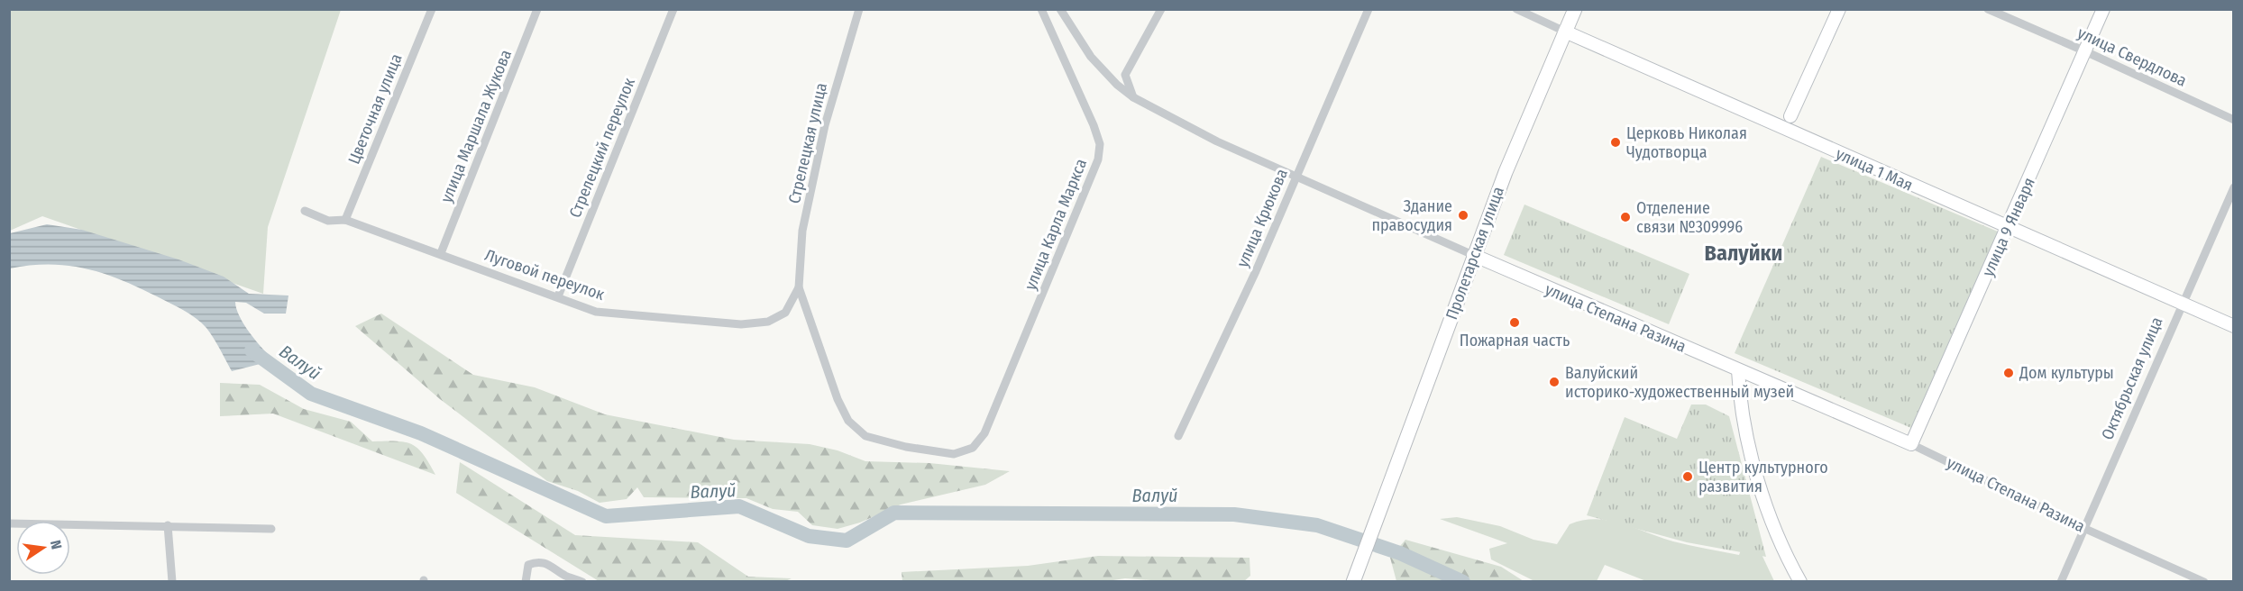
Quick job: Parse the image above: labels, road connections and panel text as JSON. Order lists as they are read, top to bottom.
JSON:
{
  "streets": {
    "main road": [
      "улица 1 Мая",
      "улица 9 Января",
      "Пролетарская улица",
      "улица Степана Разина"
    ],
    "street": [
      "улица Свердлова",
      "Цветочная улица",
      "улица Маршала Жукова",
      "Стрелецкая улица",
      "Стрелецкий переулок",
      "улица Крюкова",
      "улица Карла Маркса",
      "Луговой переулок",
      "Октябрьская улица"
    ]
  },
  "crossings": [
    ["улица Свердлова", "улица 9 Января"],
    ["Цветочная улица", "Луговой переулок"],
    ["улица Маршала Жукова", "Луговой переулок"],
    ["Стрелецкая улица", "улица Карла Маркса"],
    ["Стрелецкая улица", "Луговой переулок"],
    ["Стрелецкий переулок", "Луговой переулок"],
    ["улица 1 Мая", "улица 9 Января"],
    ["улица 1 Мая", "Пролетарская улица"],
    ["улица 1 Мая", "Октябрьская улица"],
    ["улица Крюкова", "улица Степана Разина"],
    ["улица Карла Маркса", "Луговой переулок"],
    ["улица 9 Января", "улица Степана Разина"],
    ["Пролетарская улица", "улица Степана Разина"],
    ["улица Степана Разина", "Октябрьская улица"]
  ],
  "districts": ["Валуйки"],
  "water": ["Валуй"],
  "places": [
    "Церковь Николая Чудотворца",
    "Здание правосудия",
    "Отделение связи №309996",
    "Пожарная часть",
    "Дом культуры",
    "Валуйский историко-художественный музей",
    "Центр культурного развития"
  ],
  "north": "right"
}
